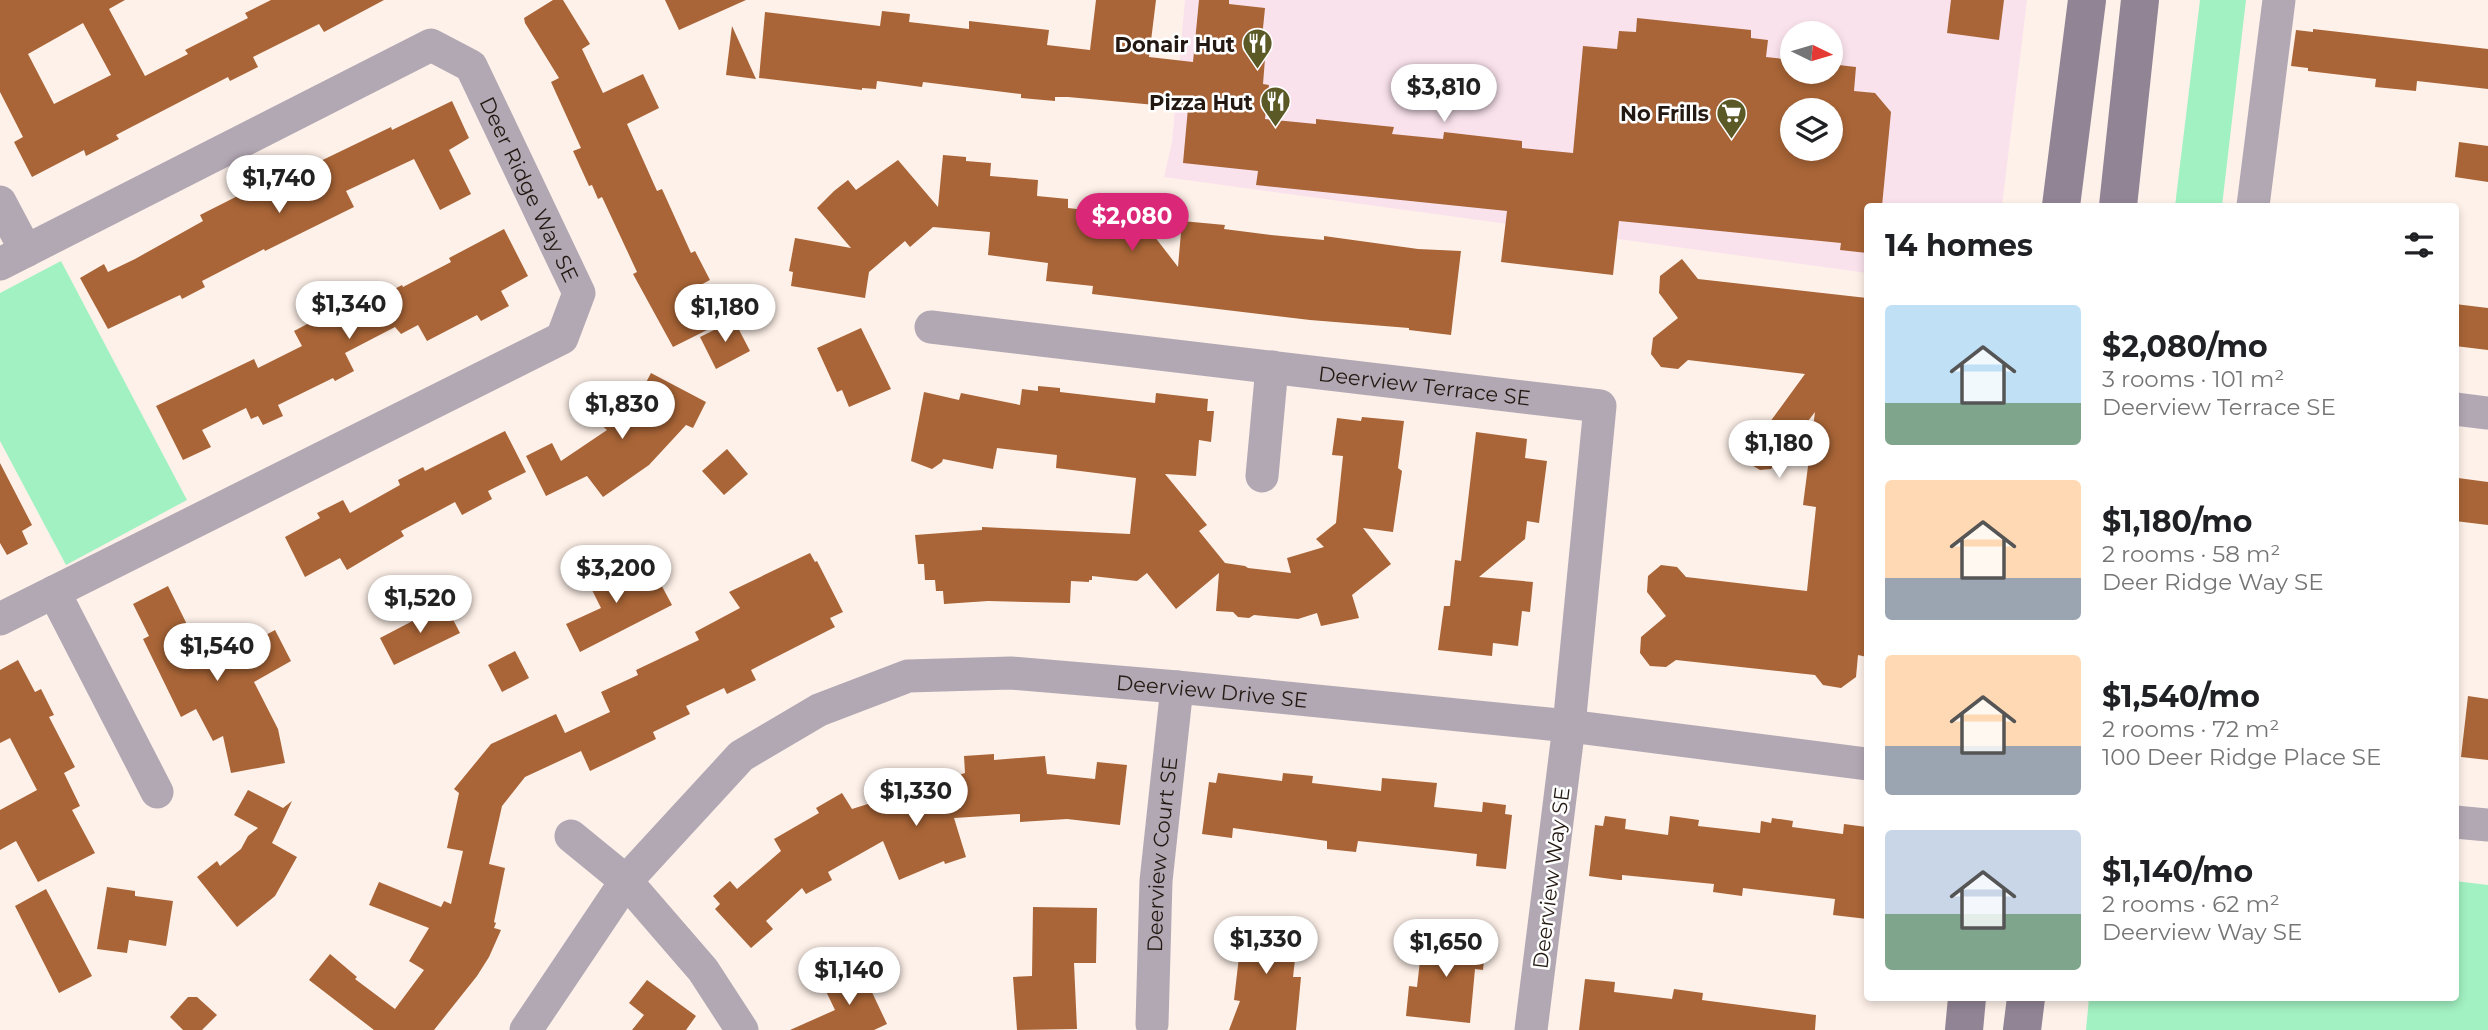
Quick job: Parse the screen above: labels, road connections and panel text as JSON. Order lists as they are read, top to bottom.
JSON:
{
  "streets": {
    "street": [
      "Deer Ridge Way SE",
      "Deerview Terrace SE",
      "Deerview Drive SE",
      "Deerview Court SE",
      "Deerview Way SE"
    ]
  },
  "crossings": [
    ["Deerview Terrace SE", "Deerview Drive SE"],
    ["Deerview Terrace SE", "Deerview Way SE"],
    ["Deerview Drive SE", "Deerview Court SE"],
    ["Deerview Drive SE", "Deerview Way SE"]
  ],
  "places": {
    "restaurant": ["Donair Hut", "Pizza Hut"],
    "supermarket": ["No Frills"]
  },
  "north": "right",
  "page": {
    "price": [
      "$3,810",
      "$1,740",
      "$2,080",
      "$1,340",
      "$1,180",
      "$1,830",
      "$1,180",
      "$3,200",
      "$1,520",
      "$1,540",
      "$1,330",
      "$1,330",
      "$1,650",
      "$1,140"
    ],
    "heading": "14 homes",
    "list": [
      {
        "name": "$2,080/mo",
        "note": "3 rooms · 101 m² · Deerview Terrace SE"
      },
      {
        "name": "$1,180/mo",
        "note": "2 rooms · 58 m² · Deer Ridge Way SE"
      },
      {
        "name": "$1,540/mo",
        "note": "2 rooms · 72 m² · 100 Deer Ridge Place SE"
      },
      {
        "name": "$1,140/mo",
        "note": "2 rooms · 62 m² · Deerview Way SE"
      }
    ]
  }
}
